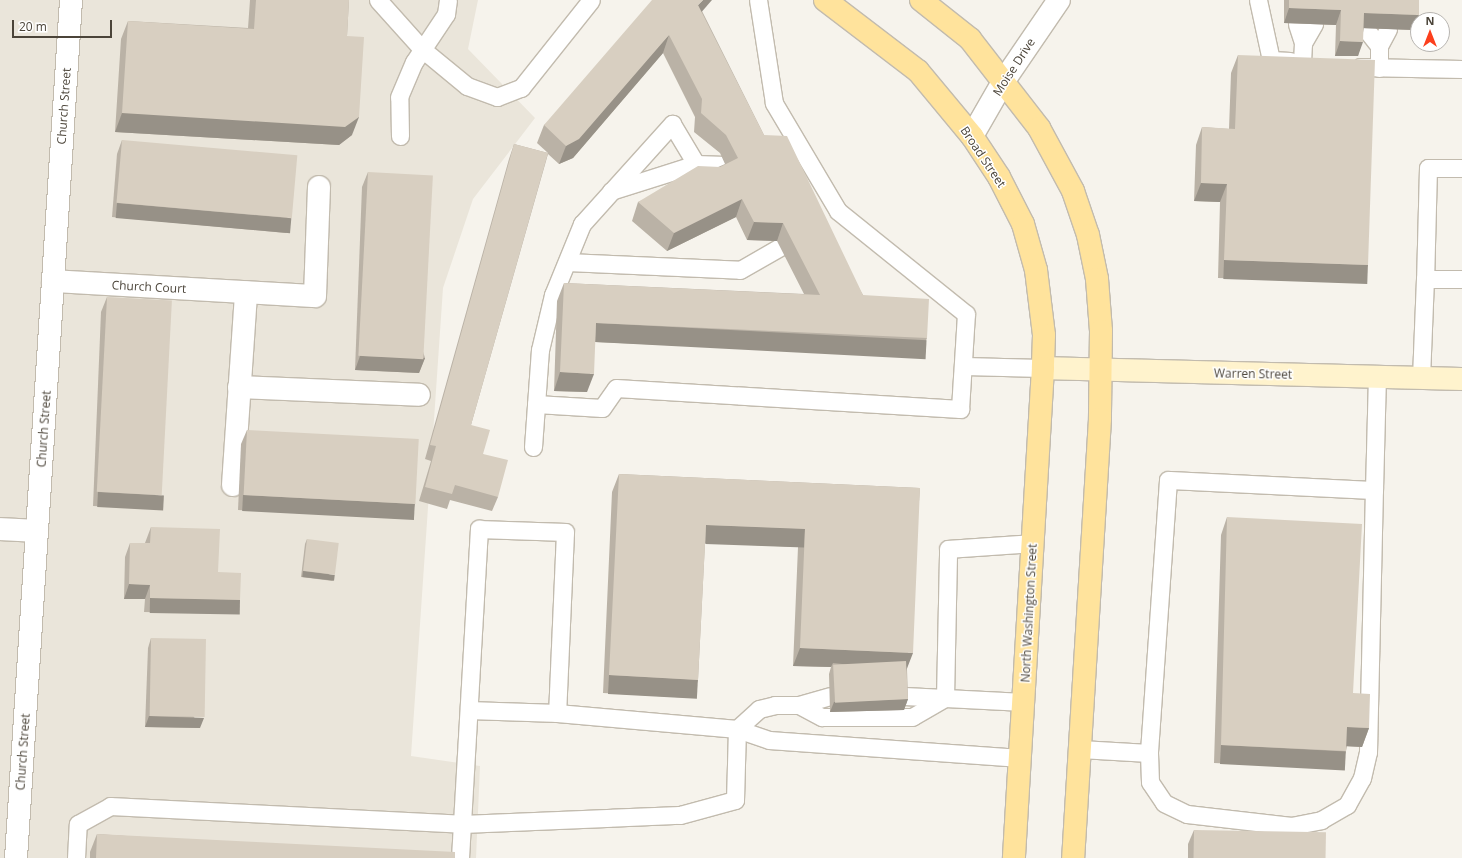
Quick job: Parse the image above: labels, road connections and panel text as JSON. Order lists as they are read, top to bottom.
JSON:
{
  "streets": {
    "main road": ["Broad Street", "North Washington Street"],
    "street": [
      "Moise Drive",
      "Church Street",
      "Church Court",
      "Warren Street"
    ]
  },
  "crossings": [
    ["Moise Drive", "Broad Street"],
    ["Church Street", "Church Court"],
    ["Broad Street", "Warren Street"],
    ["Broad Street", "North Washington Street"],
    ["Warren Street", "North Washington Street"]
  ],
  "scale_bar": "20 m",
  "north": "top"
}
